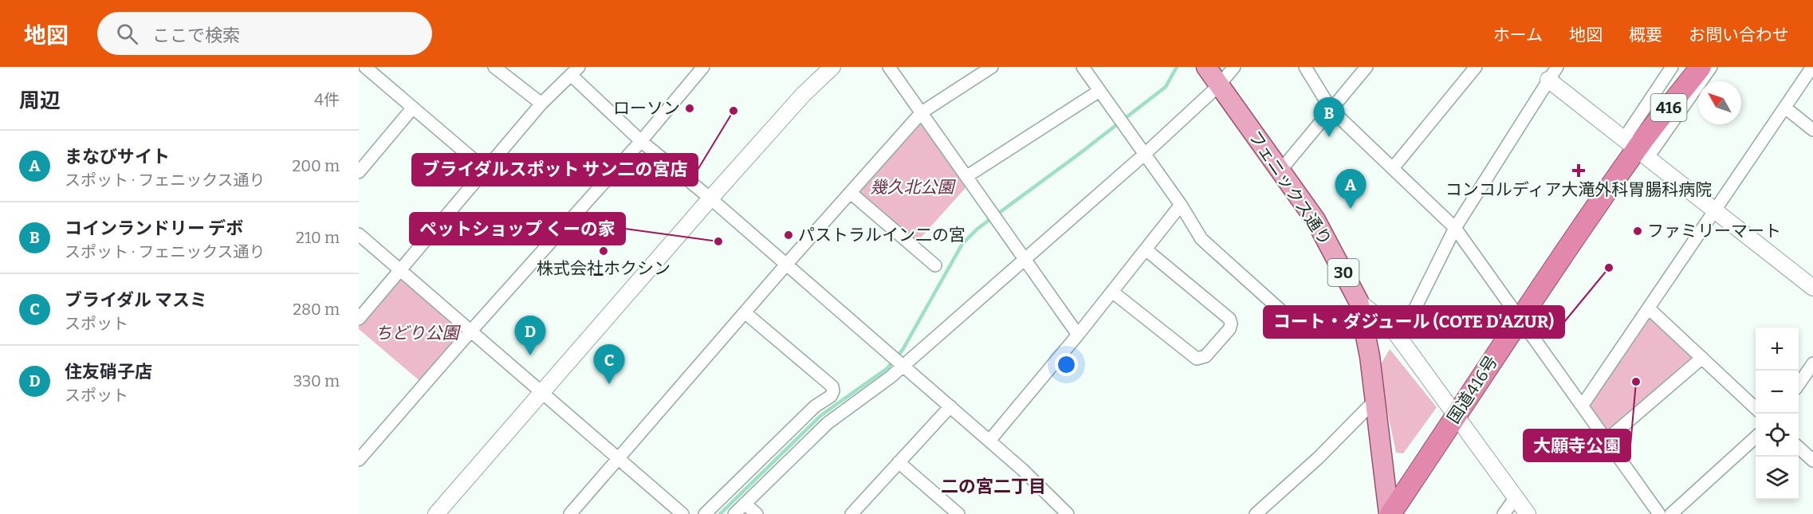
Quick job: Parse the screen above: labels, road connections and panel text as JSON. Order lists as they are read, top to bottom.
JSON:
{
  "streets": {
    "highway": ["416", "国道416号"],
    "main road": ["フェニックス通り", "30"]
  },
  "crossings": [
    ["フェニックス通り", "国道416号"]
  ],
  "districts": ["二の宮二丁目"],
  "parks": ["幾久北公園", "ちどり公園"],
  "places": {
    "other": [
      "ローソン",
      "ブライダルスポット サン二の宮店",
      "ファミリーマート",
      "パストラルイン二の宮",
      "ペットショップ くーの家",
      "株式会社ホクシン",
      "コート・ダジュール (COTE D'AZUR)",
      "大願寺公園"
    ],
    "health": ["コンコルディア大滝外科胃腸科病院"]
  },
  "north": "top left",
  "page": {
    "header": "地図",
    "search": "ここで検索",
    "nav": [
      "ホーム",
      "地図",
      "概要",
      "お問い合わせ"
    ],
    "heading": ["周辺", "4件"],
    "pins": [
      "B",
      "A",
      "D",
      "C"
    ],
    "list": [
      {
        "mark": "A",
        "name": "まなびサイト",
        "note": "スポット · フェニックス通り",
        "value": "200 m"
      },
      {
        "mark": "B",
        "name": "コインランドリー デボ",
        "note": "スポット · フェニックス通り",
        "value": "210 m"
      },
      {
        "mark": "C",
        "name": "ブライダル マスミ",
        "note": "スポット",
        "value": "280 m"
      },
      {
        "mark": "D",
        "name": "住友硝子店",
        "note": "スポット",
        "value": "330 m"
      }
    ],
    "map_buttons": ["+", "−"]
  }
}
